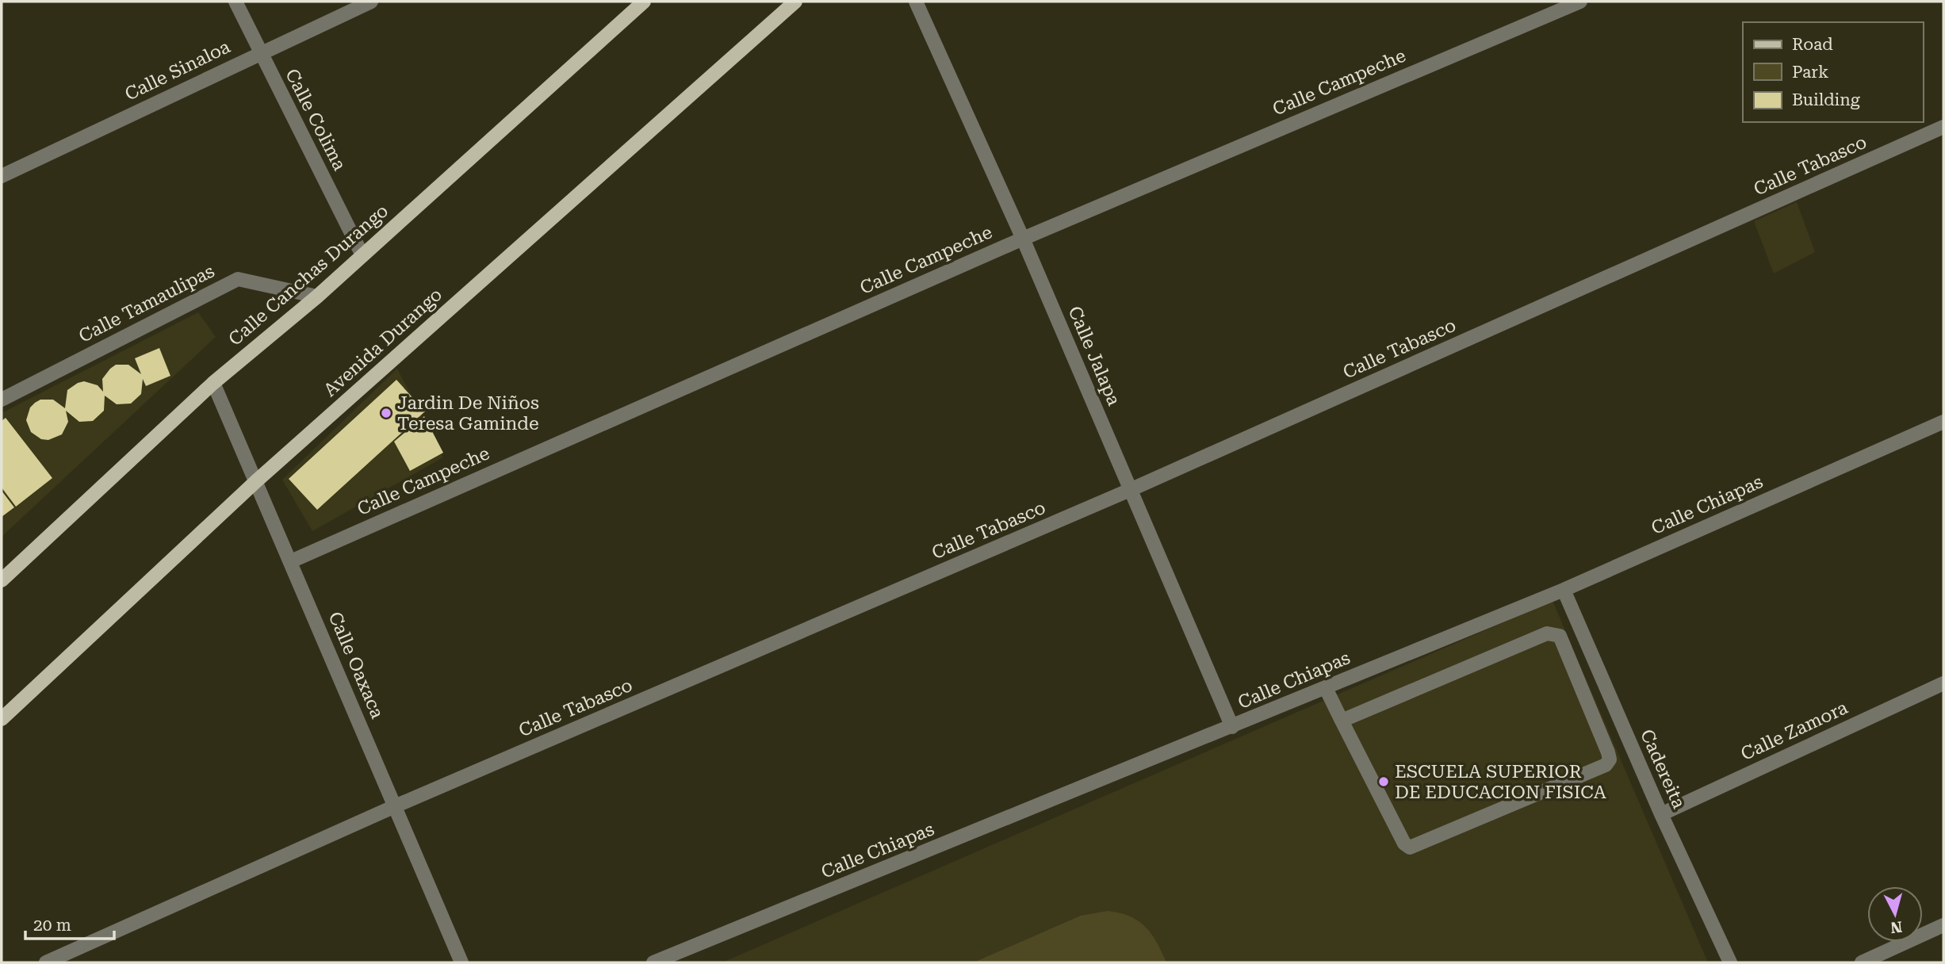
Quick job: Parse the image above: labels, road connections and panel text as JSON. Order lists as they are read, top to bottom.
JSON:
{
  "streets": {
    "main road": ["Calle Canchas Durango", "Avenida Durango"],
    "street": [
      "Calle Sinaloa",
      "Calle Campeche",
      "Calle Colima",
      "Calle Tabasco",
      "Calle Tamaulipas",
      "Calle Jalapa",
      "Calle Chiapas",
      "Calle Oaxaca",
      "Calle Zamora",
      "Cadereita"
    ]
  },
  "crossings": [
    ["Calle Sinaloa", "Calle Colima"],
    ["Calle Campeche", "Calle Jalapa"],
    ["Calle Campeche", "Calle Oaxaca"],
    ["Calle Colima", "Calle Canchas Durango"],
    ["Calle Tabasco", "Calle Jalapa"],
    ["Calle Tabasco", "Calle Oaxaca"],
    ["Calle Canchas Durango", "Calle Tamaulipas"],
    ["Calle Canchas Durango", "Calle Oaxaca"],
    ["Avenida Durango", "Calle Oaxaca"],
    ["Calle Jalapa", "Calle Chiapas"],
    ["Calle Chiapas", "Cadereita"],
    ["Calle Zamora", "Cadereita"]
  ],
  "places": ["Jardin De Niños Teresa Gaminde", "ESCUELA SUPERIOR DE EDUCACION FISICA"],
  "legend": ["Road", "Park", "Building"],
  "scale_bar": "20 m",
  "north": "bottom"
}
